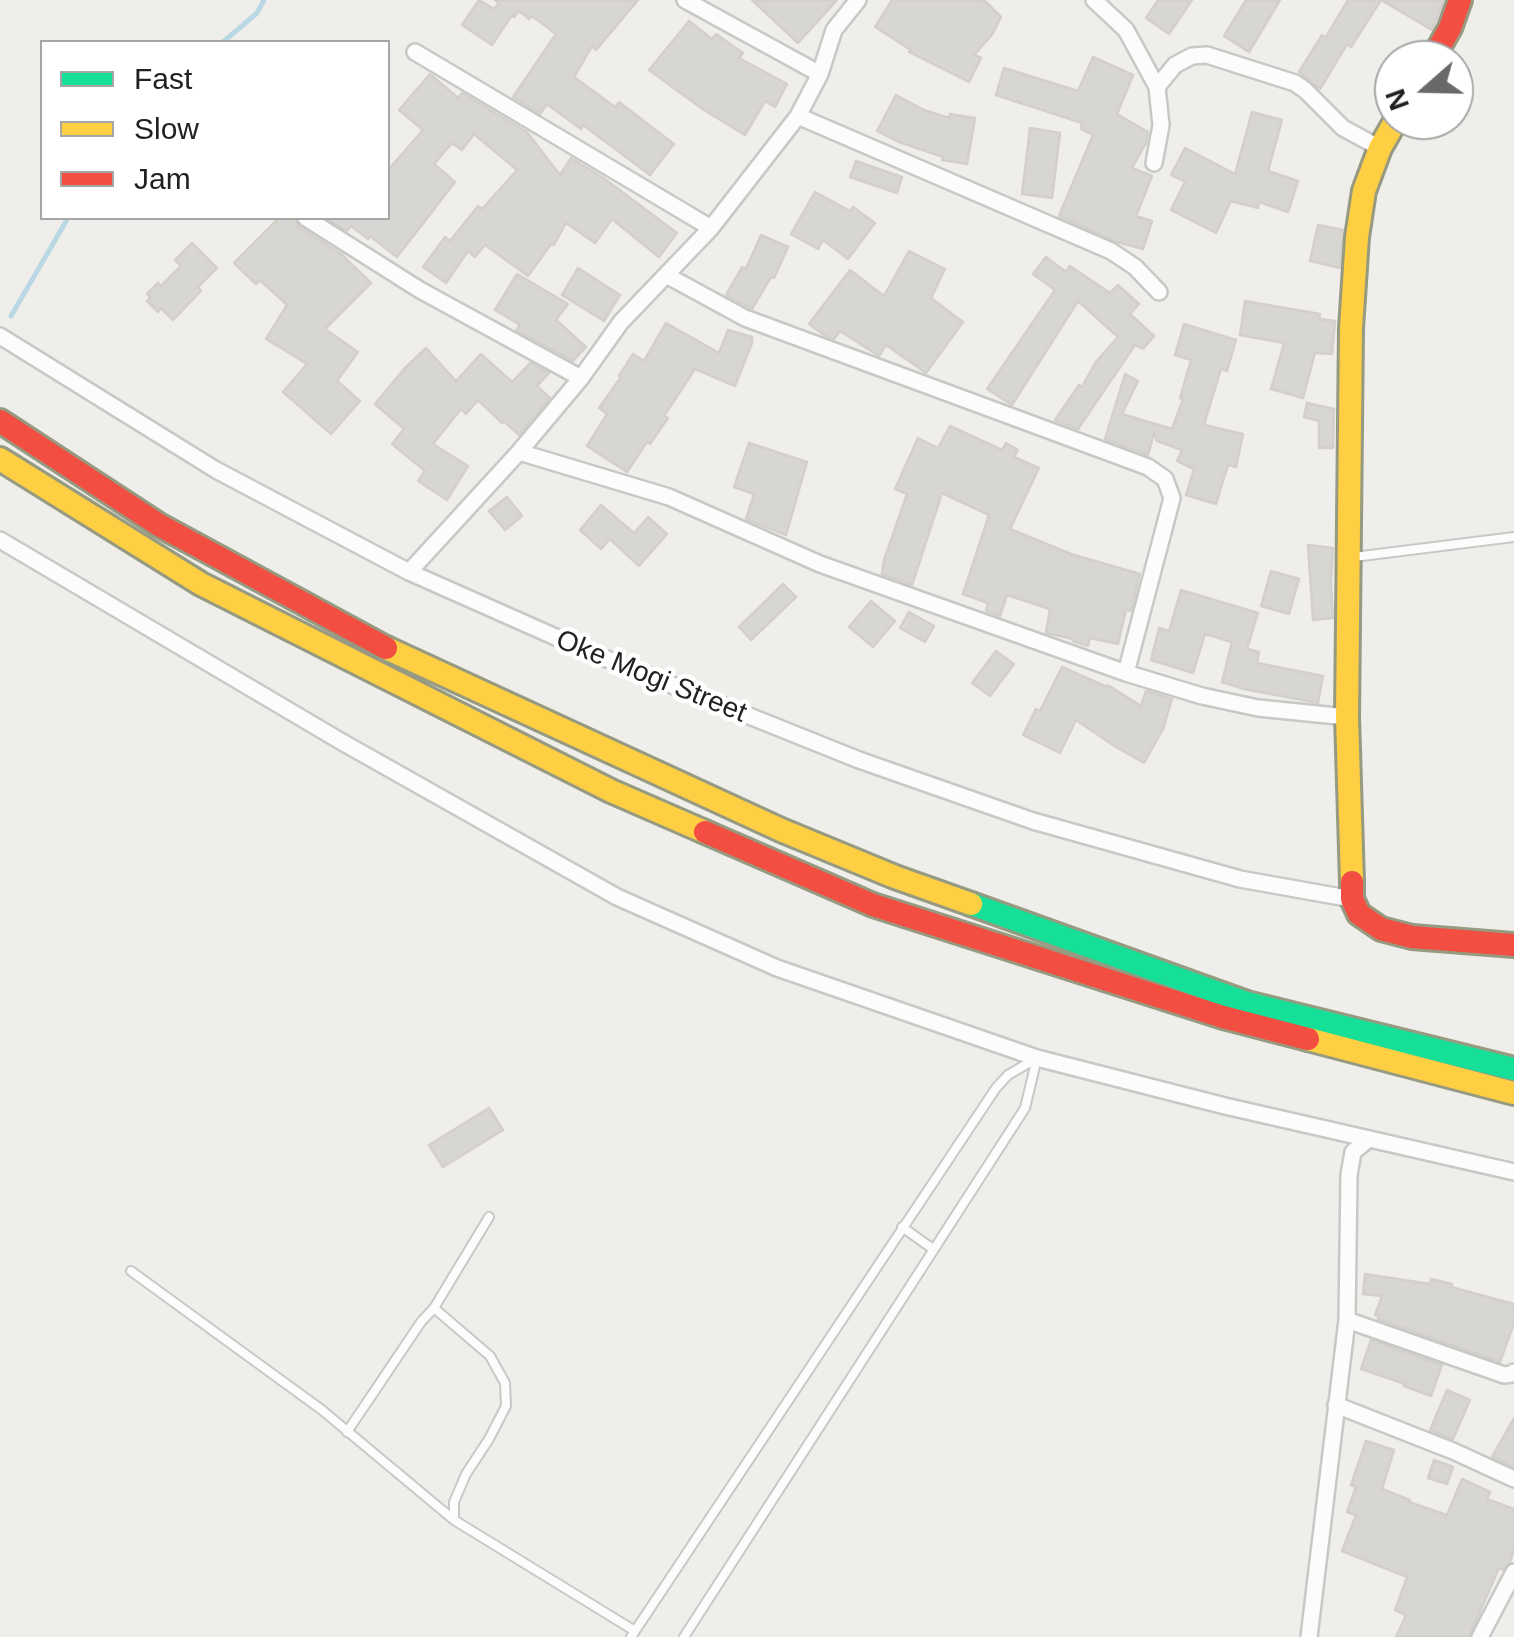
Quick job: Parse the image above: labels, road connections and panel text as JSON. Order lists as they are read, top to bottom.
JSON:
{
  "streets": {
    "street": ["Oke Mogi Street"]
  },
  "legend": ["Fast", "Slow", "Jam"],
  "north": "left"
}
